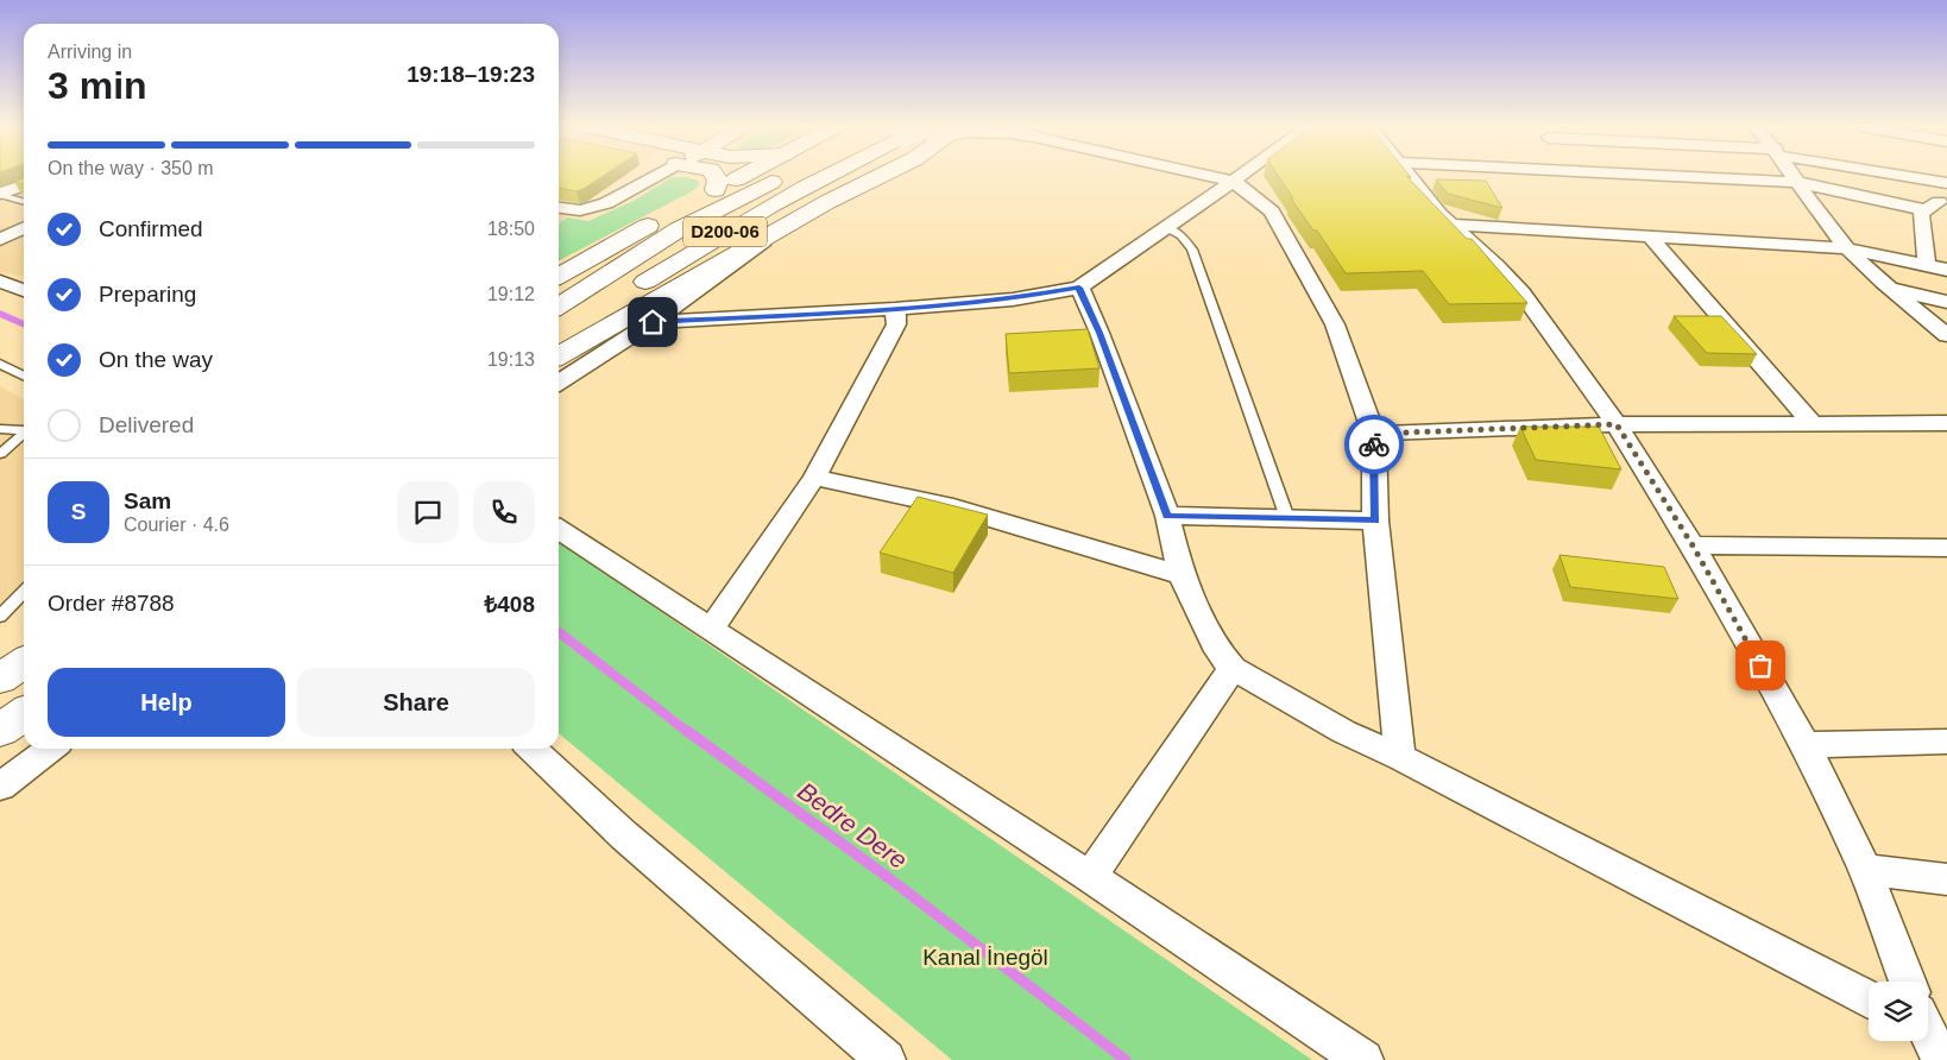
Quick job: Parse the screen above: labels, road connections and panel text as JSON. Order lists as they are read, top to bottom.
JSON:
{
  "streets": {
    "main road": ["D200-06"]
  },
  "water": ["Bedre Dere"],
  "parks": ["Kanal İnegöl"],
  "page": {
    "heading": ["3 min", "Arriving in", "19:18–19:23"],
    "panel": [
      "Sam",
      "Courier · 4.6",
      "Order #8788",
      "₺408"
    ],
    "bar": "On the way · 350 m",
    "list": [
      ["Confirmed", "18:50"],
      ["Preparing", "19:12"],
      ["On the way", "19:13"],
      "Delivered"
    ],
    "round": "S",
    "buttons": ["Help", "Share"]
  }
}
